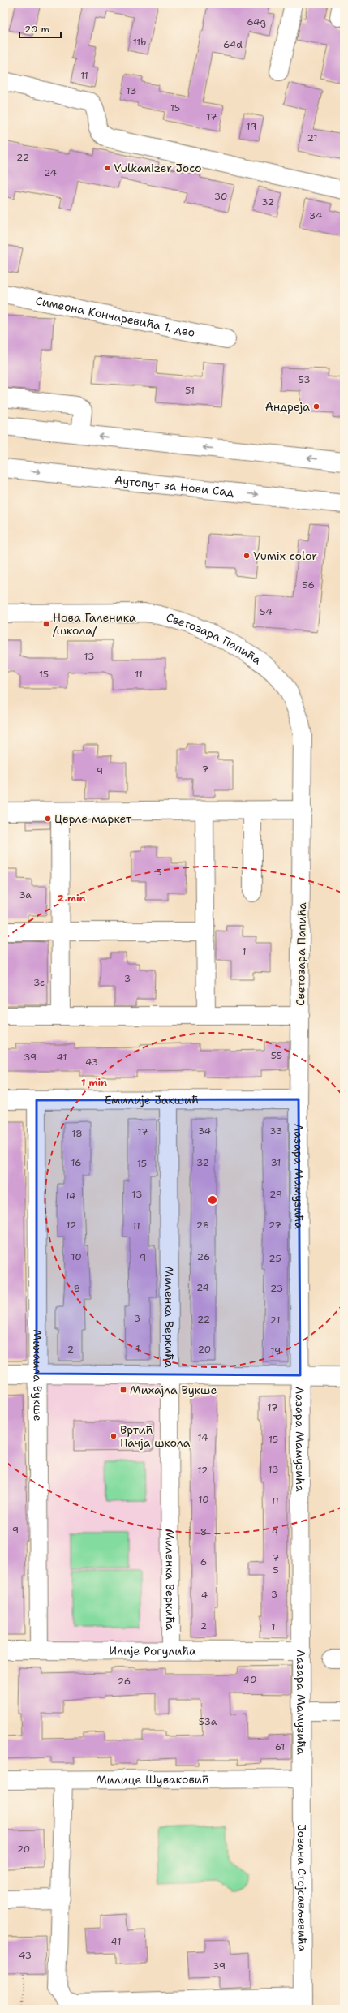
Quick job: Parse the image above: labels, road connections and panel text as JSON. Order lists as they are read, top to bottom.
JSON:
{
  "streets": {
    "street": [
      "Симеона Кончаревића 1. део",
      "Аутопут за Нови Сад",
      "Светозара Папића",
      "Емилије Јакшић",
      "Лазара Мамузића",
      "Миленка Веркића",
      "Михаила Вукше",
      "Илије Рогулића",
      "Милице Шуваковић",
      "Јована Стојсављевића"
    ]
  },
  "crossings": [
    ["Светозара Папића", "Емилије Јакшић"],
    ["Светозара Папића", "Лазара Мамузића"],
    ["Емилије Јакшић", "Лазара Мамузића"],
    ["Емилије Јакшић", "Миленка Веркића"],
    ["Емилије Јакшић", "Михаила Вукше"],
    ["Лазара Мамузића", "Илије Рогулића"],
    ["Лазара Мамузића", "Милице Шуваковић"],
    ["Лазара Мамузића", "Јована Стојсављевића"],
    ["Миленка Веркића", "Илије Рогулића"],
    ["Михаила Вукше", "Илије Рогулића"],
    ["Милице Шуваковић", "Јована Стојсављевића"]
  ],
  "places": {
    "other": [
      "Vulkanizer Joco",
      "Андреја",
      "Vumix color",
      "Цврле маркет",
      "Вртић Пачја школа"
    ],
    "transit": ["Нова Галеника /школа/", "Михајла Вукше"]
  },
  "house_numbers": [
    "64g",
    "11b",
    "64d",
    "11",
    "13",
    "15",
    "17",
    "19",
    "21",
    "22",
    "24",
    "30",
    "32",
    "34",
    "53",
    "51",
    "56",
    "54",
    "13",
    "15",
    "11",
    "7",
    "9",
    "5",
    "3a",
    "1",
    "3",
    "3c",
    "55",
    "39",
    "41",
    "43",
    "34",
    "33",
    "17",
    "18",
    "16",
    "32",
    "31",
    "15",
    "13",
    "29",
    "14",
    "12",
    "28",
    "27",
    "11",
    "10",
    "26",
    "9",
    "25",
    "24",
    "8",
    "23",
    "3",
    "22",
    "21",
    "1",
    "2",
    "20",
    "19",
    "17",
    "14",
    "15",
    "13",
    "12",
    "10",
    "11",
    "9",
    "8",
    "9",
    "7",
    "6",
    "5",
    "3",
    "4",
    "2",
    "1",
    "40",
    "26",
    "53a",
    "61",
    "20",
    "41",
    "43",
    "39"
  ],
  "scale_bar": "20 m",
  "rings": ["2 min", "1 min"]
}
